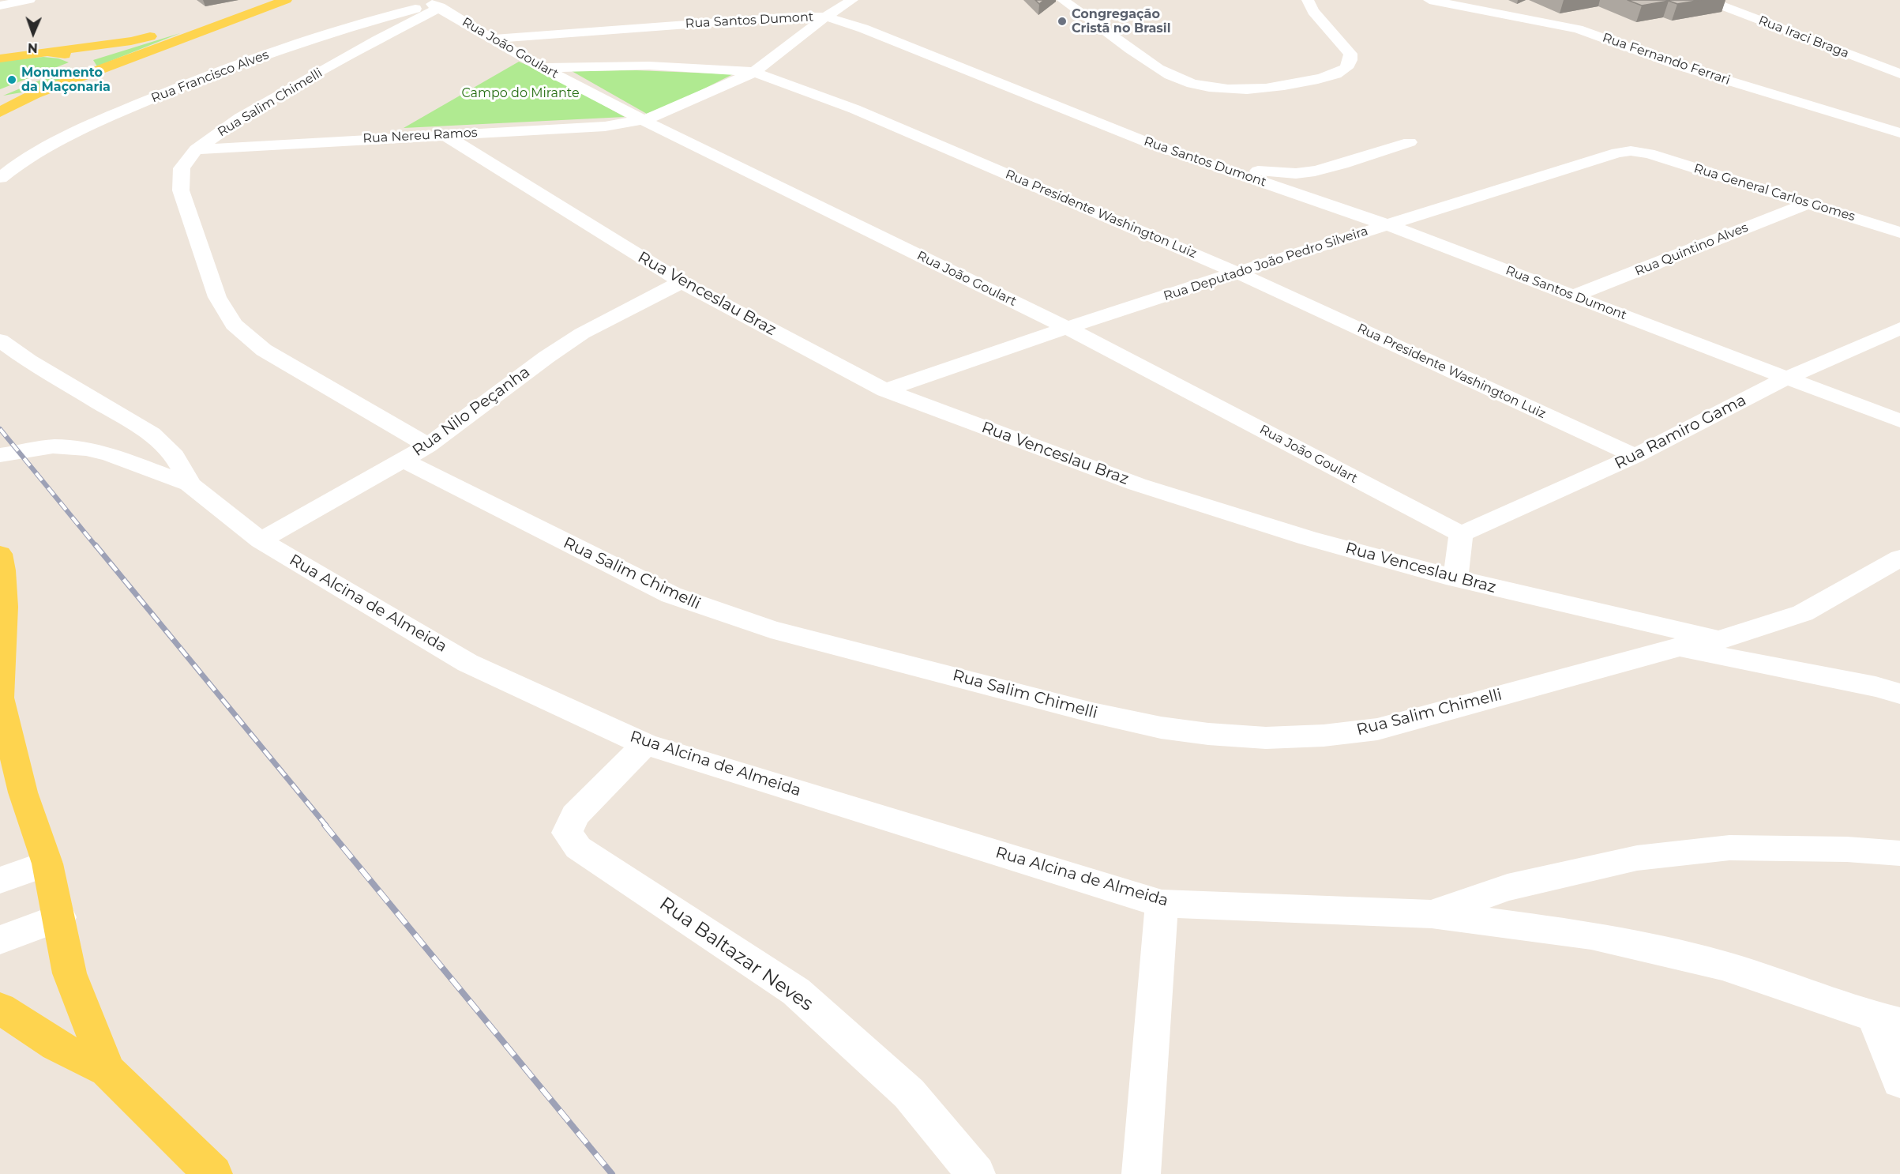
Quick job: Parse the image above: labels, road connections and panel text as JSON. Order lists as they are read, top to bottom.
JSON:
{
  "streets": {
    "street": [
      "Rua Santos Dumont",
      "Rua Iraci Braga",
      "Rua João Goulart",
      "Rua Fernando Ferrari",
      "Rua Francisco Alves",
      "Rua Salim Chimelli",
      "Rua Nereu Ramos",
      "Rua General Carlos Gomes",
      "Rua Presidente Washington Luiz",
      "Rua Quintino Alves",
      "Rua Deputado João Pedro Silveira",
      "Rua Venceslau Braz",
      "Rua Nilo Peçanha",
      "Rua Ramiro Gama",
      "Rua Alcina de Almeida",
      "Rua Baltazar Neves"
    ]
  },
  "crossings": [
    ["Rua Santos Dumont", "Rua João Goulart"],
    ["Rua Santos Dumont", "Rua Nereu Ramos"],
    ["Rua Santos Dumont", "Rua Quintino Alves"],
    ["Rua Santos Dumont", "Rua Deputado João Pedro Silveira"],
    ["Rua Santos Dumont", "Rua Ramiro Gama"],
    ["Rua João Goulart", "Rua Francisco Alves"],
    ["Rua João Goulart", "Rua Salim Chimelli"],
    ["Rua João Goulart", "Rua Nereu Ramos"],
    ["Rua João Goulart", "Rua Presidente Washington Luiz"],
    ["Rua João Goulart", "Rua Deputado João Pedro Silveira"],
    ["Rua João Goulart", "Rua Ramiro Gama"],
    ["Rua Francisco Alves", "Rua Salim Chimelli"],
    ["Rua Salim Chimelli", "Rua Nereu Ramos"],
    ["Rua Salim Chimelli", "Rua Venceslau Braz"],
    ["Rua Salim Chimelli", "Rua Nilo Peçanha"],
    ["Rua Nereu Ramos", "Rua Presidente Washington Luiz"],
    ["Rua Nereu Ramos", "Rua Venceslau Braz"],
    ["Rua General Carlos Gomes", "Rua Quintino Alves"],
    ["Rua General Carlos Gomes", "Rua Deputado João Pedro Silveira"],
    ["Rua Presidente Washington Luiz", "Rua Deputado João Pedro Silveira"],
    ["Rua Presidente Washington Luiz", "Rua Ramiro Gama"],
    ["Rua Deputado João Pedro Silveira", "Rua Venceslau Braz"],
    ["Rua Venceslau Braz", "Rua Nilo Peçanha"],
    ["Rua Nilo Peçanha", "Rua Alcina de Almeida"],
    ["Rua Alcina de Almeida", "Rua Baltazar Neves"]
  ],
  "parks": ["Campo do Mirante"],
  "places": ["Congregação Cristã no Brasil", "Monumento da Maçonaria"],
  "north": "bottom"
}
